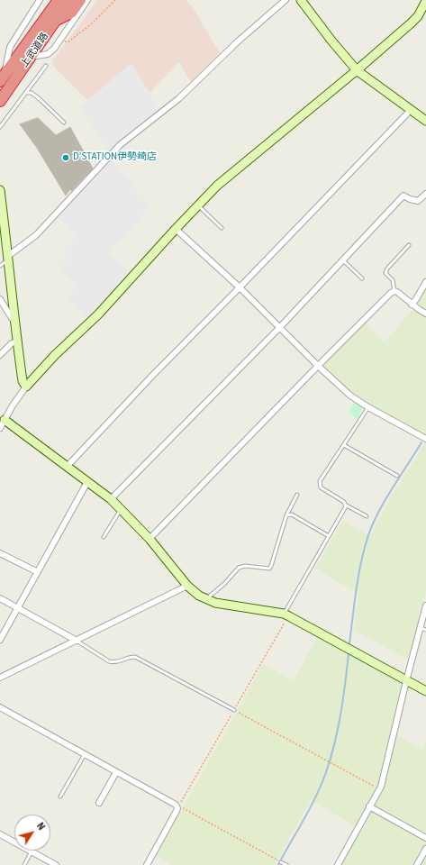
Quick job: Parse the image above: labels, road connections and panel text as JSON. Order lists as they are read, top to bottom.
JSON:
{
  "streets": {
    "highway": ["上武道路"]
  },
  "places": ["D'STATION伊勢崎店"],
  "north": "top right"
}
